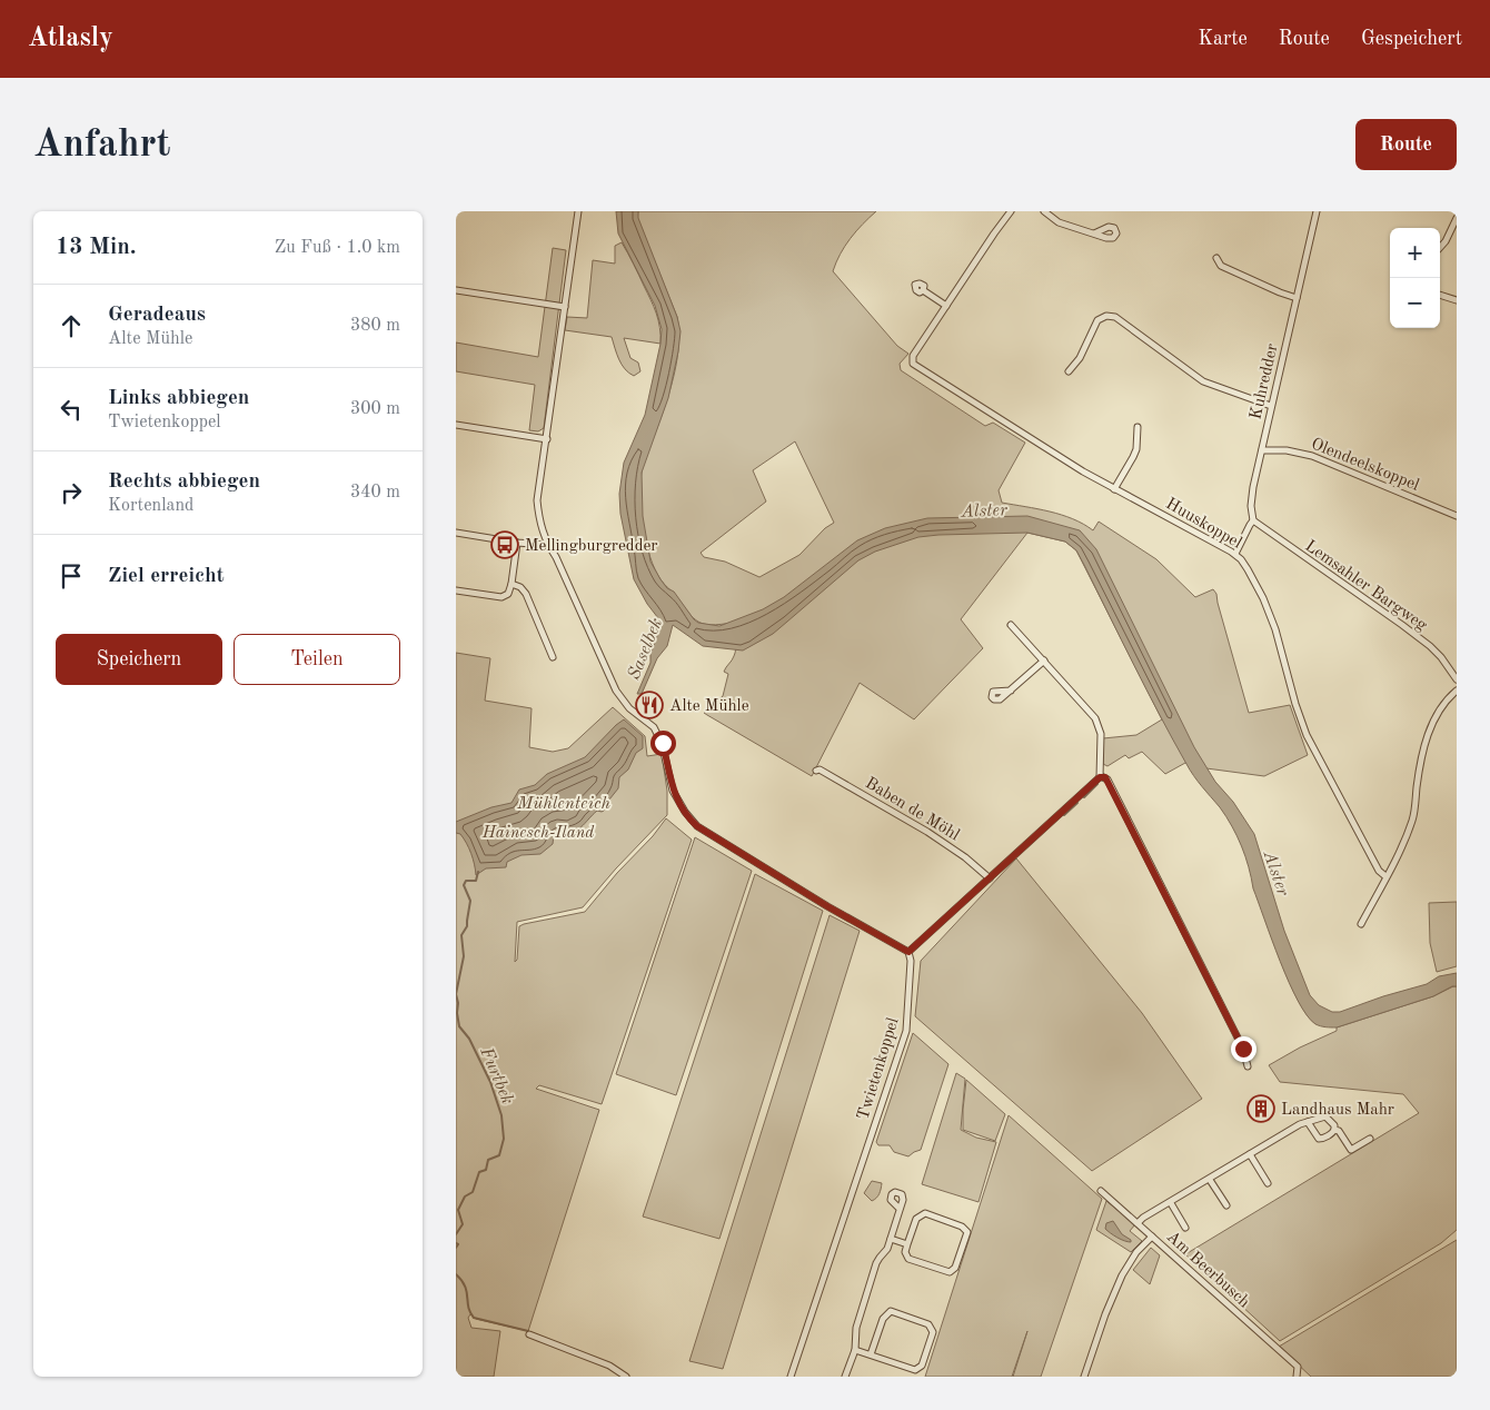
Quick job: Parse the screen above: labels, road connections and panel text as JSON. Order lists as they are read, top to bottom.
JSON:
{
  "streets": {
    "street": [
      "Kuhredder",
      "Olendeelskoppel",
      "Huuskoppel",
      "Lemsahler Bargweg",
      "Baben de Möhl",
      "Twietenkoppel",
      "Am Beerbusch"
    ]
  },
  "crossings": [
    ["Kuhredder", "Olendeelskoppel"],
    ["Kuhredder", "Lemsahler Bargweg"]
  ],
  "water": [
    "Alster",
    "Saselbek",
    "Mühlenteich",
    "Furtbek"
  ],
  "parks": ["Hainesch-Iland"],
  "places": {
    "bus stop": ["Mellingburgredder"],
    "restaurant": ["Alte Mühle"],
    "building": ["Landhaus Mahr"]
  },
  "page": {
    "header": "Atlasly",
    "nav": ["Karte", "Route", "Gespeichert"],
    "buttons": [
      "Route",
      ["Speichern", "Teilen"]
    ],
    "title": "Anfahrt",
    "heading": ["13 Min.", "Zu Fuß · 1.0 km"],
    "map_buttons": ["+", "−"],
    "list": [
      ["Geradeaus", "Alte Mühle", "380 m"],
      ["Links abbiegen", "Twietenkoppel", "300 m"],
      ["Rechts abbiegen", "Kortenland", "340 m"],
      "Ziel erreicht"
    ]
  }
}
